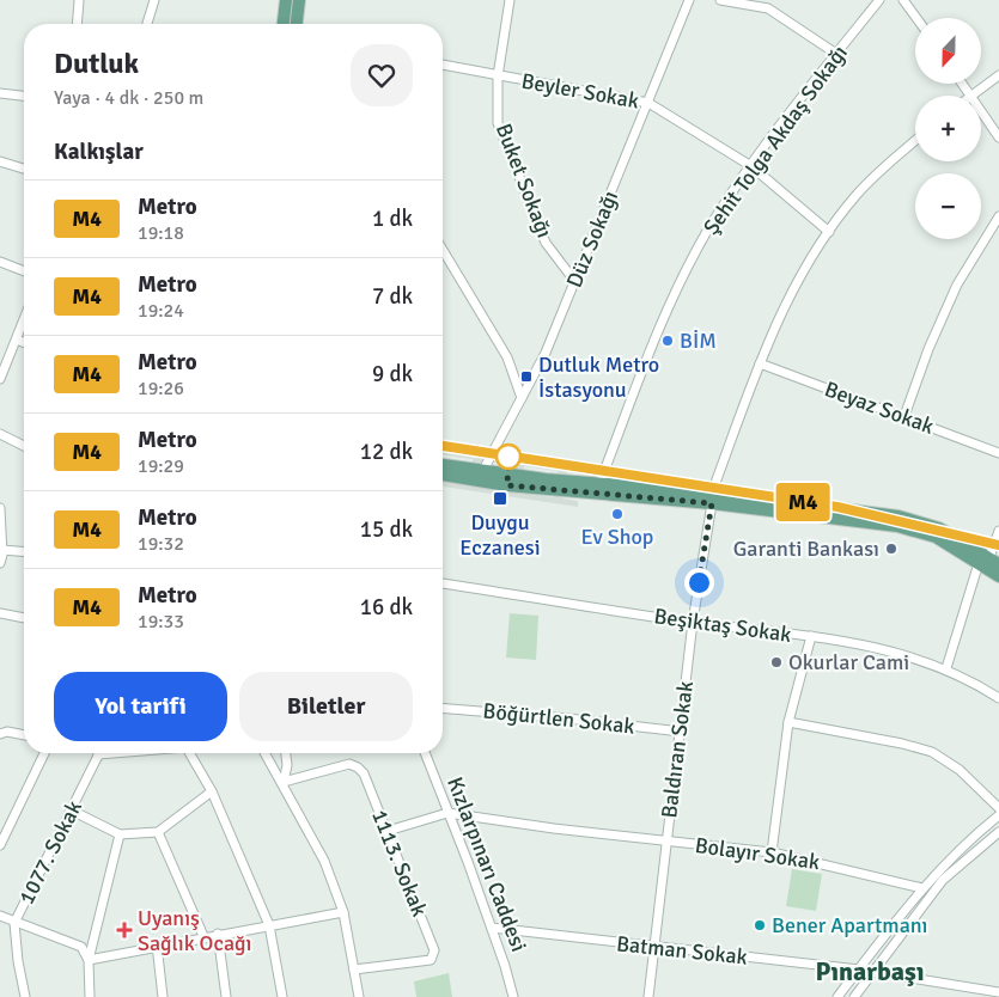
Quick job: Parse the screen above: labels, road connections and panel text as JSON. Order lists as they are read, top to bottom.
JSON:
{
  "streets": {
    "street": [
      "Beyler Sokak",
      "Şehit Tolga Akdaş Sokağı",
      "Buket Sokağı",
      "Düz Sokağı",
      "Beyaz Sokak",
      "Beşiktaş Sokak",
      "Böğürtlen Sokak",
      "Baldıran Sokak",
      "1077. Sokak",
      "Bolayır Sokak",
      "1113. Sokak",
      "Kızlarpınarı Caddesi",
      "Batman Sokak"
    ]
  },
  "crossings": [
    ["Beyler Sokak", "Şehit Tolga Akdaş Sokağı"],
    ["Beyler Sokak", "Buket Sokağı"],
    ["Beyler Sokak", "Düz Sokağı"],
    ["Beyler Sokak", "Baldıran Sokak"],
    ["Buket Sokağı", "Düz Sokağı"],
    ["Beyaz Sokak", "Baldıran Sokak"],
    ["Beşiktaş Sokak", "Baldıran Sokak"],
    ["Böğürtlen Sokak", "Baldıran Sokak"],
    ["Baldıran Sokak", "Bolayır Sokak"],
    ["Baldıran Sokak", "Batman Sokak"],
    ["Bolayır Sokak", "Kızlarpınarı Caddesi"],
    ["Kızlarpınarı Caddesi", "Batman Sokak"]
  ],
  "districts": ["Pınarbaşı"],
  "places": {
    "other": [
      "BİM",
      "Ev Shop",
      "Garanti Bankası",
      "Okurlar Cami",
      "Bener Apartmanı"
    ],
    "transit": ["Dutluk Metro İstasyonu", "Duygu Eczanesi"],
    "health": ["Uyanış Sağlık Ocağı"]
  },
  "lines": ["metro line M4"],
  "north": "bottom",
  "page": {
    "on_map": "M4",
    "map_buttons": ["+", "−"],
    "heading": [
      ["Dutluk", "Yaya · 4 dk · 250 m"],
      "Kalkışlar"
    ],
    "list": [
      {
        "mark": "M4",
        "name": "Metro",
        "note": "19:18",
        "value": "1 dk"
      },
      {
        "mark": "M4",
        "name": "Metro",
        "note": "19:24",
        "value": "7 dk"
      },
      {
        "mark": "M4",
        "name": "Metro",
        "note": "19:26",
        "value": "9 dk"
      },
      {
        "mark": "M4",
        "name": "Metro",
        "note": "19:29",
        "value": "12 dk"
      },
      {
        "mark": "M4",
        "name": "Metro",
        "note": "19:32",
        "value": "15 dk"
      },
      {
        "mark": "M4",
        "name": "Metro",
        "note": "19:33",
        "value": "16 dk"
      }
    ],
    "buttons": ["Yol tarifi", "Biletler"]
  }
}
